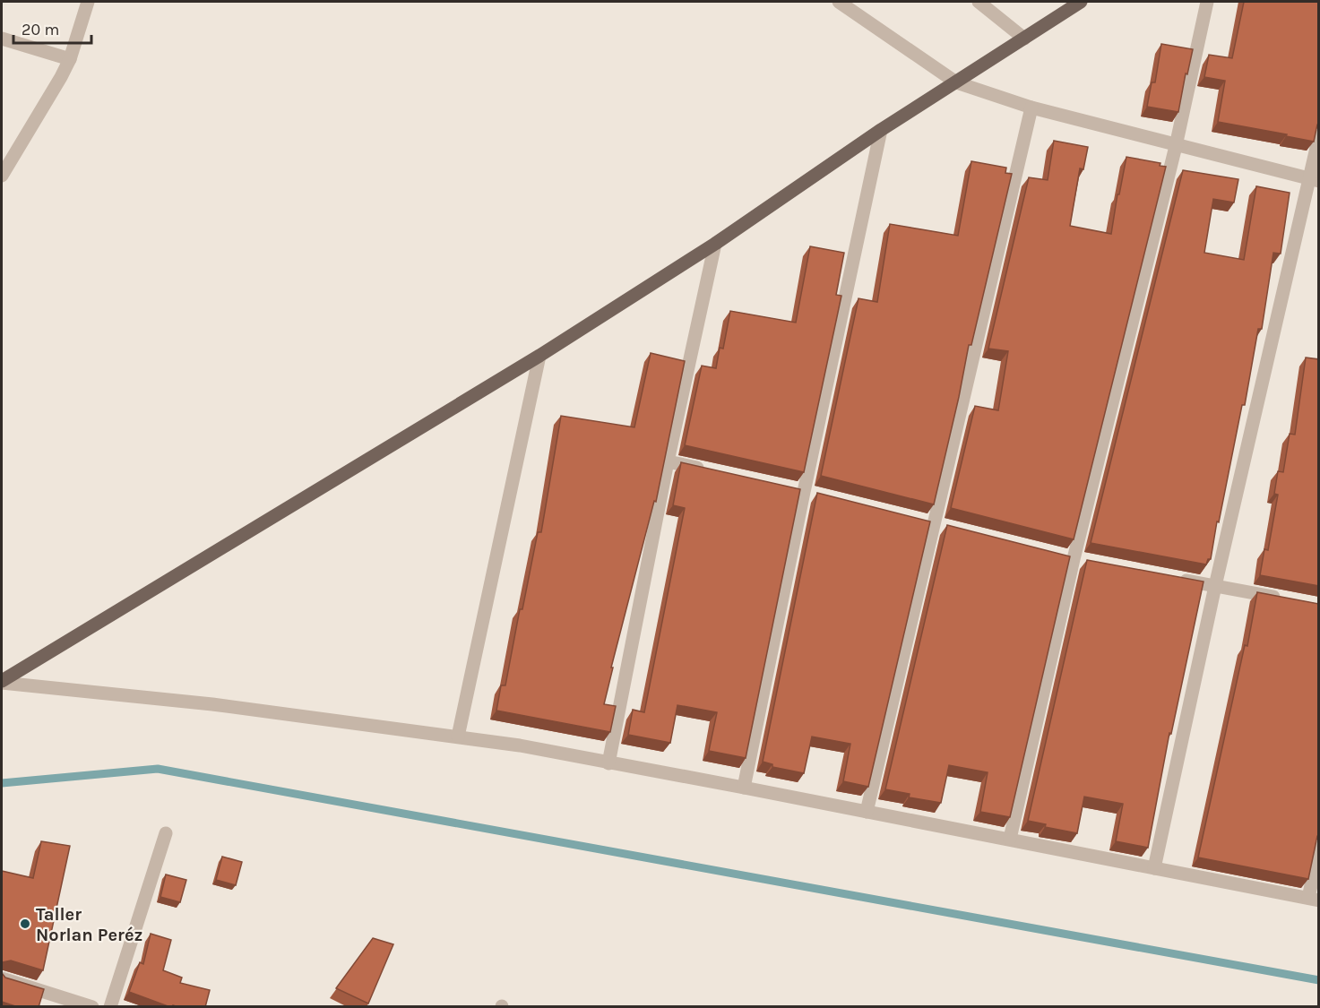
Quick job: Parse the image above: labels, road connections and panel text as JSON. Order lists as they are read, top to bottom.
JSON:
{
  "places": ["Taller Norlan Peréz"],
  "scale_bar": "20 m"
}
